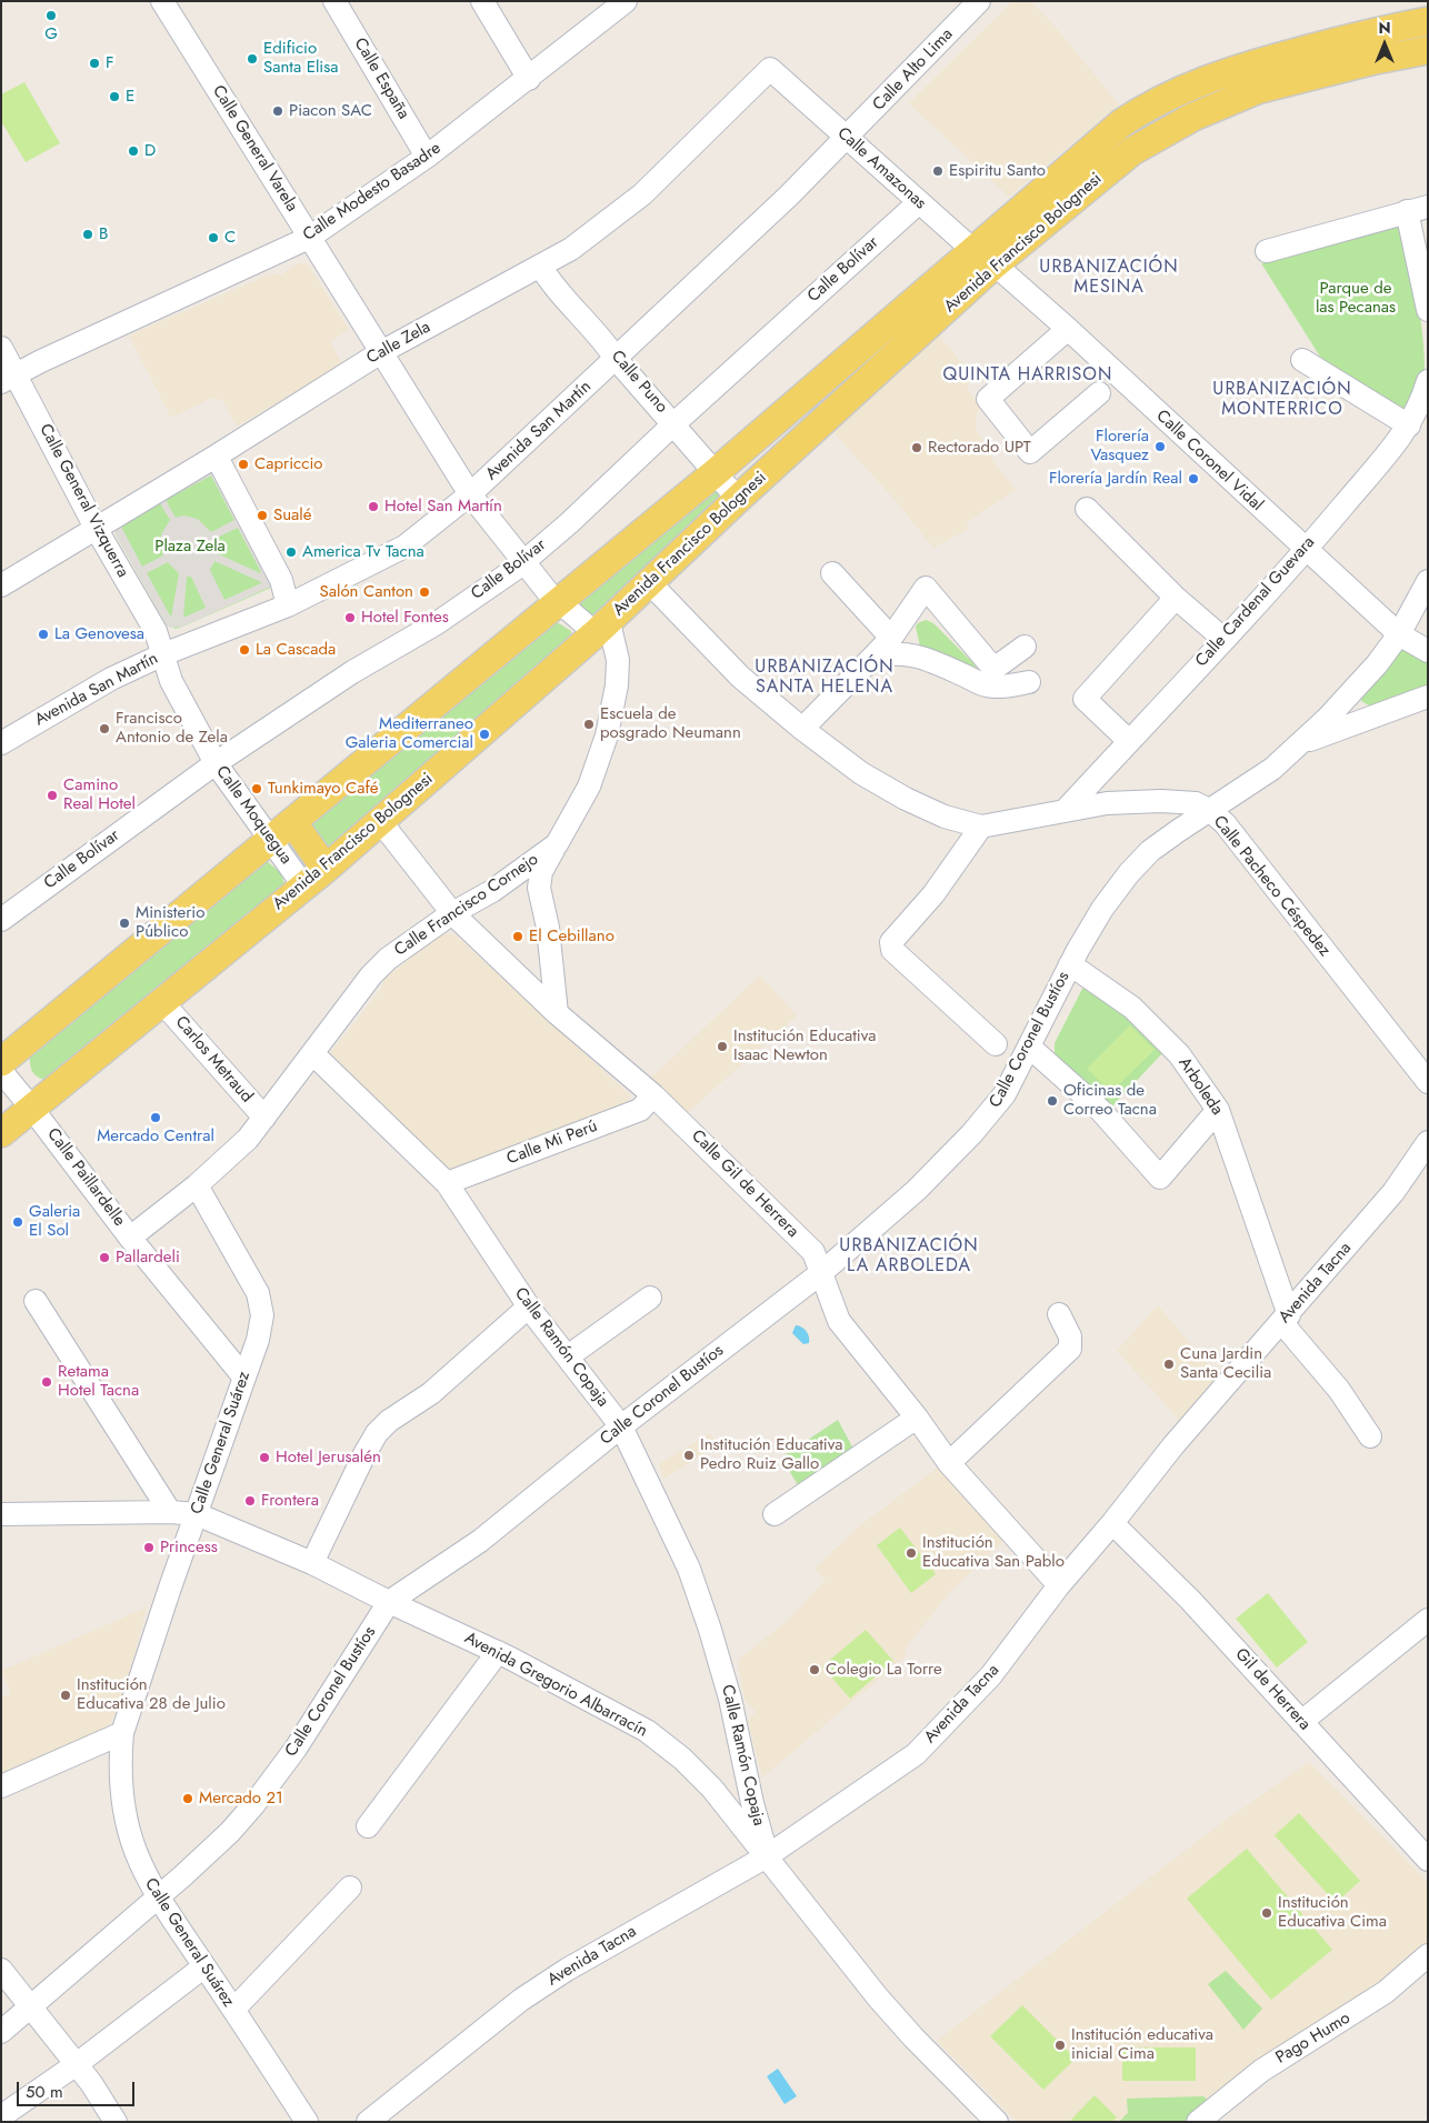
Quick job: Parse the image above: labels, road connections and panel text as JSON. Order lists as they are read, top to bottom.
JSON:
{
  "streets": {
    "main road": ["Avenida Francisco Bolognesi"],
    "street": [
      "Calle Alto Lima",
      "Calle España",
      "Calle General Varela",
      "Calle Amazonas",
      "Calle Modesto Basadre",
      "Calle Bolívar",
      "Calle Zela",
      "Calle Puno",
      "Avenida San Martín",
      "Calle Coronel Vidal",
      "Calle General Vizquerra",
      "Calle Cardenal Guevara",
      "Calle Moquegua",
      "Calle Pacheco Céspedez",
      "Calle Francisco Cornejo",
      "Calle Coronel Bustíos",
      "Carlos Metraud",
      "Arboleda",
      "Calle Mi Perú",
      "Calle Paillardelle",
      "Calle Gil de Herrera",
      "Avenida Tacna",
      "Calle Ramón Copaja",
      "Calle General Suárez",
      "Avenida Gregorio Albarracín",
      "Gil de Herrera",
      "Pago Humo"
    ]
  },
  "crossings": [
    ["Calle Alto Lima", "Calle Amazonas"],
    ["Calle Alto Lima", "Avenida San Martín"],
    ["Calle España", "Calle Modesto Basadre"],
    ["Calle General Varela", "Calle Modesto Basadre"],
    ["Calle General Varela", "Avenida Francisco Bolognesi"],
    ["Calle General Varela", "Calle Bolívar"],
    ["Calle General Varela", "Calle Zela"],
    ["Calle General Varela", "Avenida San Martín"],
    ["Calle General Varela", "Calle Francisco Cornejo"],
    ["Calle Amazonas", "Avenida Francisco Bolognesi"],
    ["Calle Amazonas", "Calle Bolívar"],
    ["Calle Amazonas", "Calle Zela"],
    ["Calle Amazonas", "Avenida San Martín"],
    ["Calle Amazonas", "Calle Coronel Vidal"],
    ["Calle Modesto Basadre", "Calle General Vizquerra"],
    ["Avenida Francisco Bolognesi", "Calle Puno"],
    ["Avenida Francisco Bolognesi", "Calle Coronel Vidal"],
    ["Avenida Francisco Bolognesi", "Calle Moquegua"],
    ["Avenida Francisco Bolognesi", "Calle Pacheco Céspedez"],
    ["Avenida Francisco Bolognesi", "Calle Francisco Cornejo"],
    ["Avenida Francisco Bolognesi", "Carlos Metraud"],
    ["Avenida Francisco Bolognesi", "Calle Paillardelle"],
    ["Avenida Francisco Bolognesi", "Calle Gil de Herrera"],
    ["Calle Bolívar", "Calle Puno"],
    ["Calle Bolívar", "Calle Moquegua"],
    ["Calle Zela", "Calle Puno"],
    ["Calle Zela", "Calle General Vizquerra"],
    ["Calle Puno", "Avenida San Martín"],
    ["Avenida San Martín", "Calle General Vizquerra"],
    ["Avenida San Martín", "Calle Moquegua"],
    ["Calle Coronel Vidal", "Calle Cardenal Guevara"],
    ["Calle Coronel Vidal", "Calle Coronel Bustíos"],
    ["Calle General Vizquerra", "Calle Moquegua"],
    ["Calle Cardenal Guevara", "Calle Pacheco Céspedez"],
    ["Calle Pacheco Céspedez", "Calle Coronel Bustíos"],
    ["Calle Francisco Cornejo", "Carlos Metraud"],
    ["Calle Francisco Cornejo", "Calle Paillardelle"],
    ["Calle Francisco Cornejo", "Calle Gil de Herrera"],
    ["Calle Francisco Cornejo", "Calle Ramón Copaja"],
    ["Calle Francisco Cornejo", "Calle General Suárez"],
    ["Calle Coronel Bustíos", "Arboleda"],
    ["Calle Coronel Bustíos", "Calle Gil de Herrera"],
    ["Calle Coronel Bustíos", "Calle Ramón Copaja"],
    ["Calle Coronel Bustíos", "Calle General Suárez"],
    ["Calle Coronel Bustíos", "Avenida Gregorio Albarracín"],
    ["Arboleda", "Avenida Tacna"],
    ["Calle Mi Perú", "Calle Gil de Herrera"],
    ["Calle Mi Perú", "Calle Ramón Copaja"],
    ["Calle Paillardelle", "Calle General Suárez"],
    ["Calle Gil de Herrera", "Avenida Tacna"],
    ["Avenida Tacna", "Calle Ramón Copaja"],
    ["Avenida Tacna", "Avenida Gregorio Albarracín"],
    ["Avenida Tacna", "Gil de Herrera"],
    ["Calle Ramón Copaja", "Avenida Gregorio Albarracín"],
    ["Calle General Suárez", "Avenida Gregorio Albarracín"]
  ],
  "districts": [
    "URBANIZACIÓN MESINA",
    "QUINTA HARRISON",
    "URBANIZACIÓN MONTERRICO",
    "URBANIZACIÓN SANTA HELENA",
    "URBANIZACIÓN LA ARBOLEDA"
  ],
  "parks": ["Parque de las Pecanas", "Plaza Zela"],
  "places": [
    "G",
    "Edificio Santa Elisa",
    "F",
    "E",
    "Piacon SAC",
    "D",
    "Espiritu Santo",
    "B",
    "C",
    "Florería Vasquez",
    "Rectorado UPT",
    "Capriccio",
    "Florería Jardín Real",
    "Hotel San Martín",
    "Sualé",
    "America Tv Tacna",
    "Salón Canton",
    "Hotel Fontes",
    "La Genovesa",
    "La Cascada",
    "Escuela de posgrado Neumann",
    "Francisco Antonio de Zela",
    "Mediterraneo Galeria Comercial",
    "Tunkimayo Café",
    "Camino Real Hotel",
    "Ministerio Público",
    "El Cebillano",
    "Institución Educativa Isaac Newton",
    "Oficinas de Correo Tacna",
    "Mercado Central",
    "Galeria El Sol",
    "Pallardeli",
    "Cuna Jardin Santa Cecilia",
    "Retama Hotel Tacna",
    "Institución Educativa Pedro Ruiz Gallo",
    "Hotel Jerusalén",
    "Frontera",
    "Princess",
    "Institución Educativa San Pablo",
    "Colegio La Torre",
    "Institución Educativa 28 de Julio",
    "Mercado 21",
    "Institución Educativa Cima",
    "Institución educativa inicial Cima"
  ],
  "scale_bar": "50 m",
  "north": "top"
}
